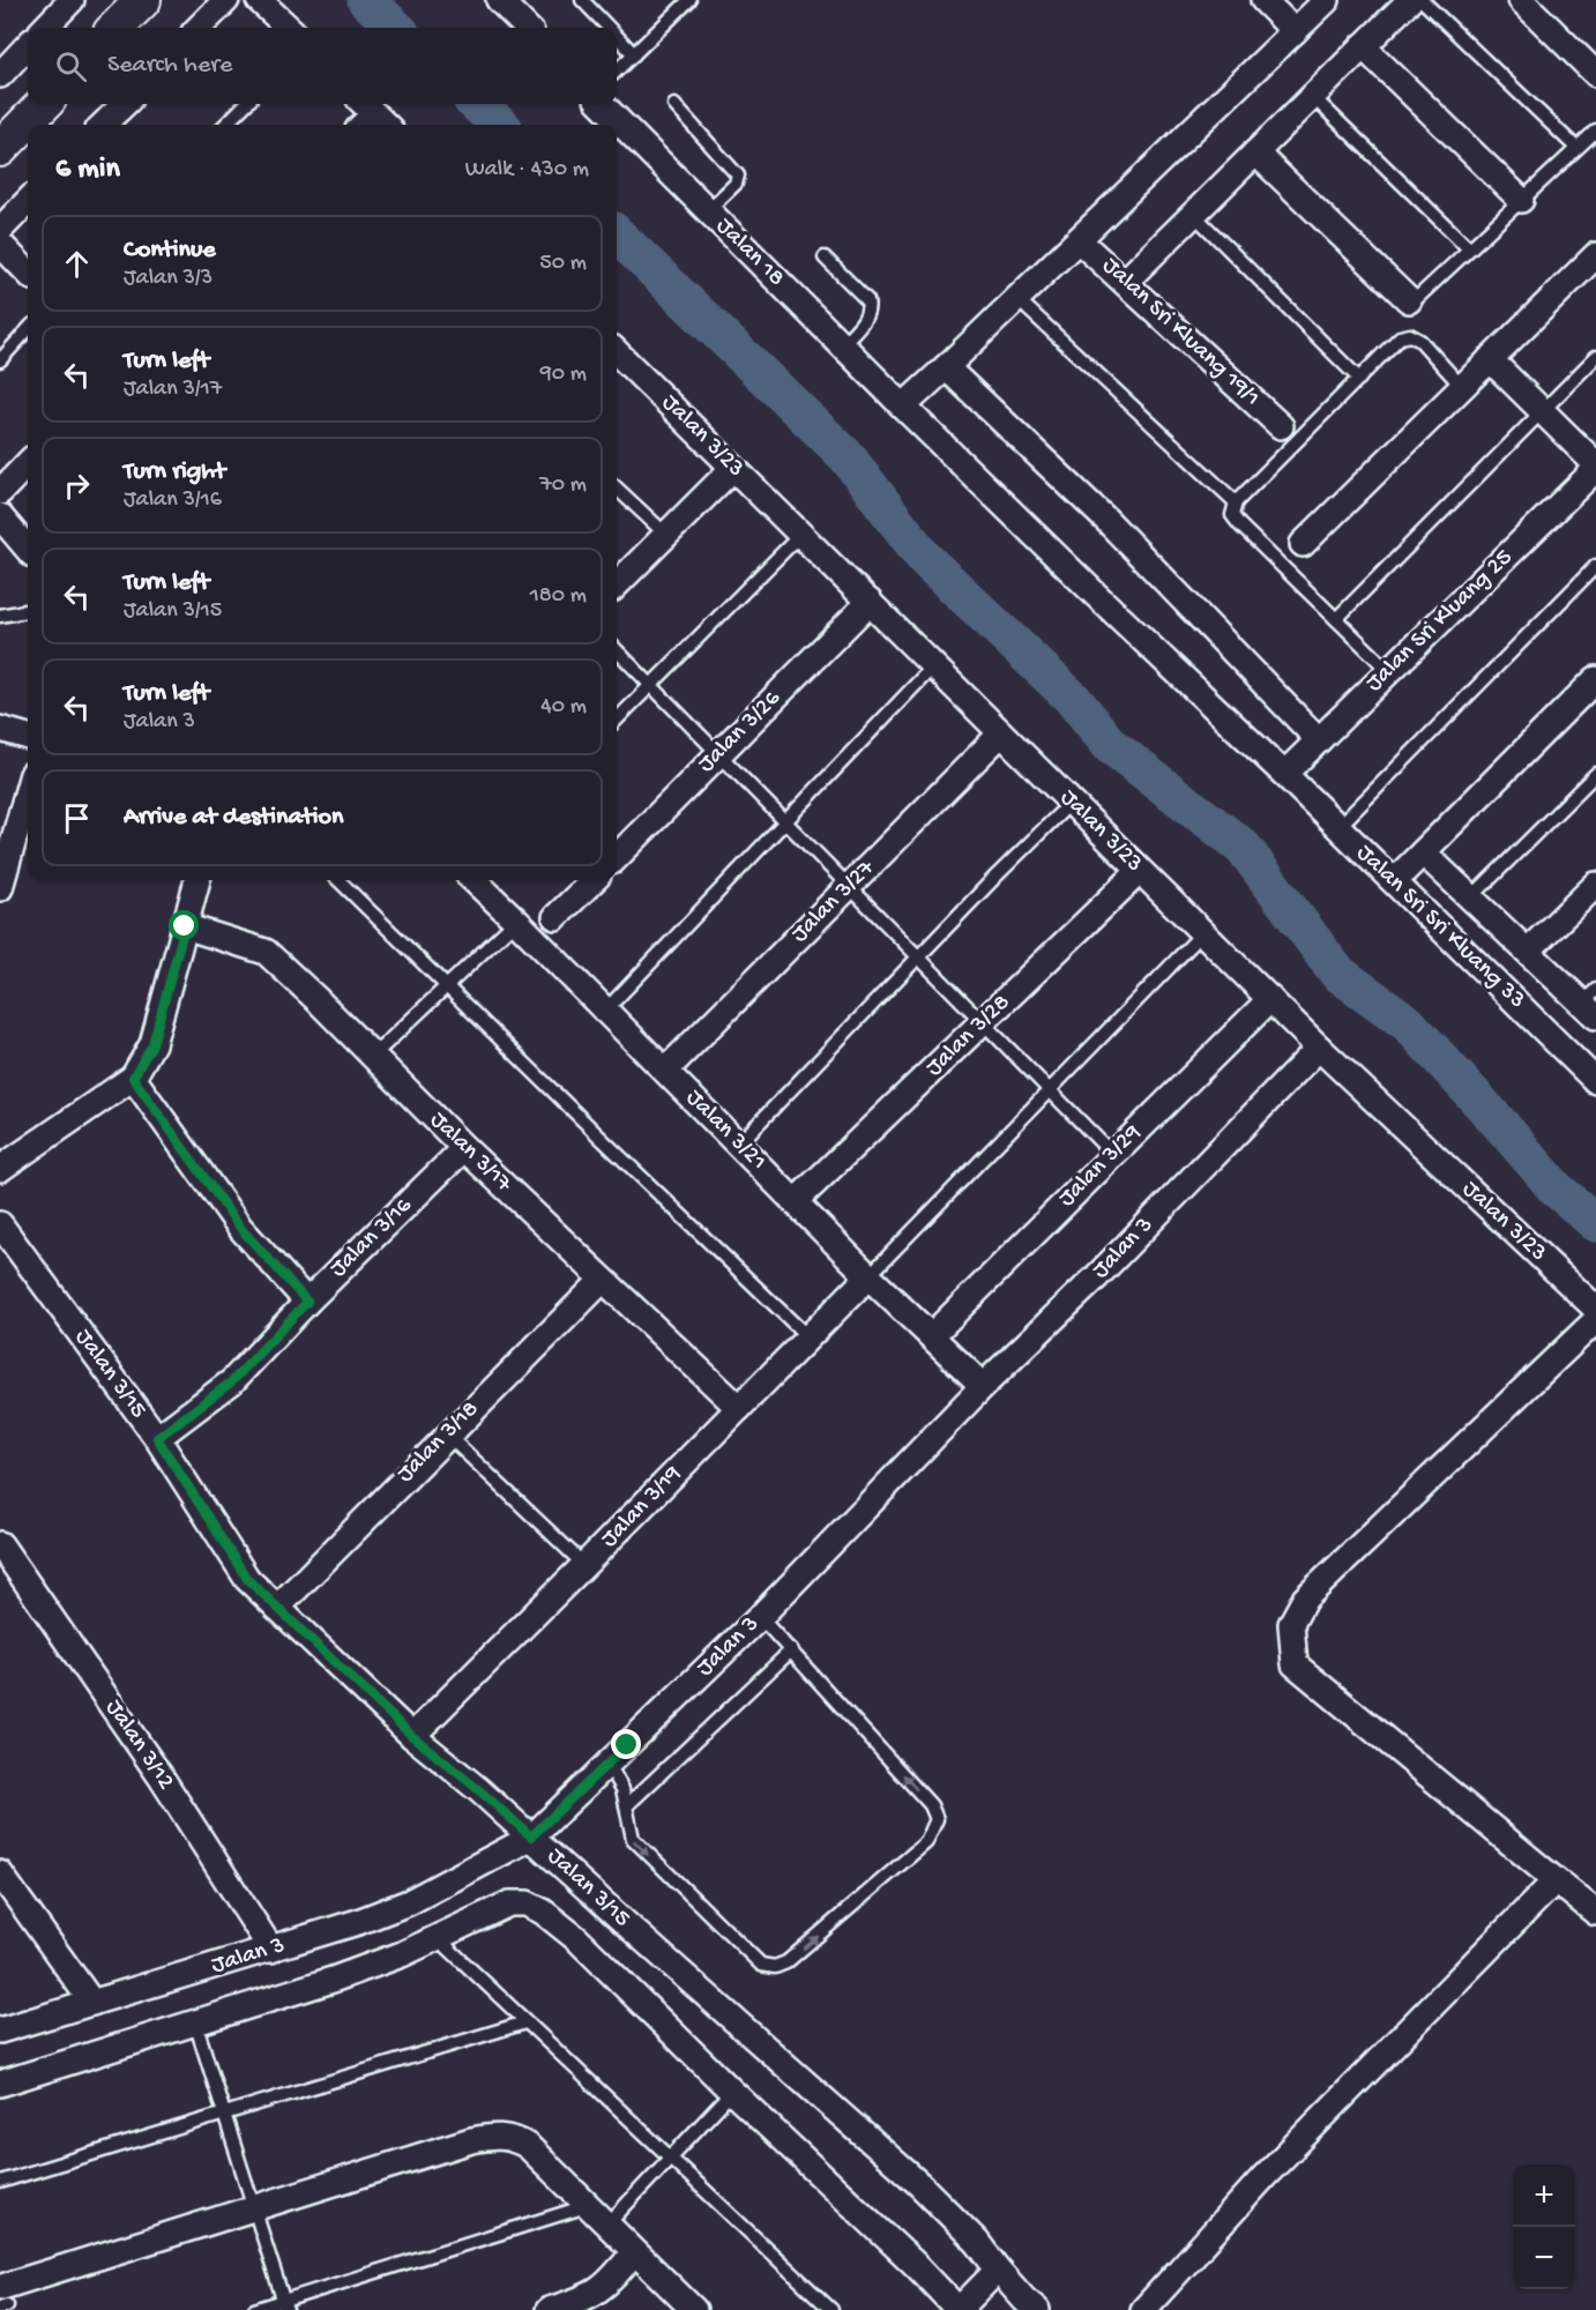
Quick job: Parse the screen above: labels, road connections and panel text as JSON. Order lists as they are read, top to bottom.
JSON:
{
  "streets": {
    "street": [
      "Jalan 18",
      "Jalan Sri Kluang 19/1",
      "Jalan 3/23",
      "Jalan Sri Kluang 25",
      "Jalan 3/26",
      "Jalan 3/27",
      "Jalan Sri Sri Kluang 33",
      "Jalan 3/28",
      "Jalan 3/21",
      "Jalan 3/17",
      "Jalan 3/29",
      "Jalan 3/16",
      "Jalan 3",
      "Jalan 3/15",
      "Jalan 3/18",
      "Jalan 3/19",
      "Jalan 3/12"
    ]
  },
  "crossings": [
    ["Jalan 18", "Jalan Sri Sri Kluang 33"],
    ["Jalan 3/23", "Jalan 3/26"],
    ["Jalan 3/23", "Jalan 3/27"],
    ["Jalan 3/23", "Jalan 3/28"],
    ["Jalan 3/23", "Jalan 3/29"],
    ["Jalan 3/23", "Jalan 3"],
    ["Jalan Sri Kluang 25", "Jalan Sri Sri Kluang 33"],
    ["Jalan 3/27", "Jalan 3/21"],
    ["Jalan 3/28", "Jalan 3/21"],
    ["Jalan 3/21", "Jalan 3/29"],
    ["Jalan 3/21", "Jalan 3"],
    ["Jalan 3/21", "Jalan 3/19"],
    ["Jalan 3/17", "Jalan 3/16"],
    ["Jalan 3/17", "Jalan 3/18"],
    ["Jalan 3/17", "Jalan 3/19"],
    ["Jalan 3/16", "Jalan 3/15"],
    ["Jalan 3", "Jalan 3/15"],
    ["Jalan 3", "Jalan 3/12"],
    ["Jalan 3/15", "Jalan 3/18"],
    ["Jalan 3/15", "Jalan 3/19"]
  ],
  "page": {
    "search": "Search here",
    "heading": ["6 min", "Walk · 430 m"],
    "list": [
      ["Continue", "Jalan 3/3", "50 m"],
      ["Turn left", "Jalan 3/17", "90 m"],
      ["Turn right", "Jalan 3/16", "70 m"],
      ["Turn left", "Jalan 3/15", "180 m"],
      ["Turn left", "Jalan 3", "40 m"],
      "Arrive at destination"
    ],
    "map_buttons": ["+", "−"]
  }
}
